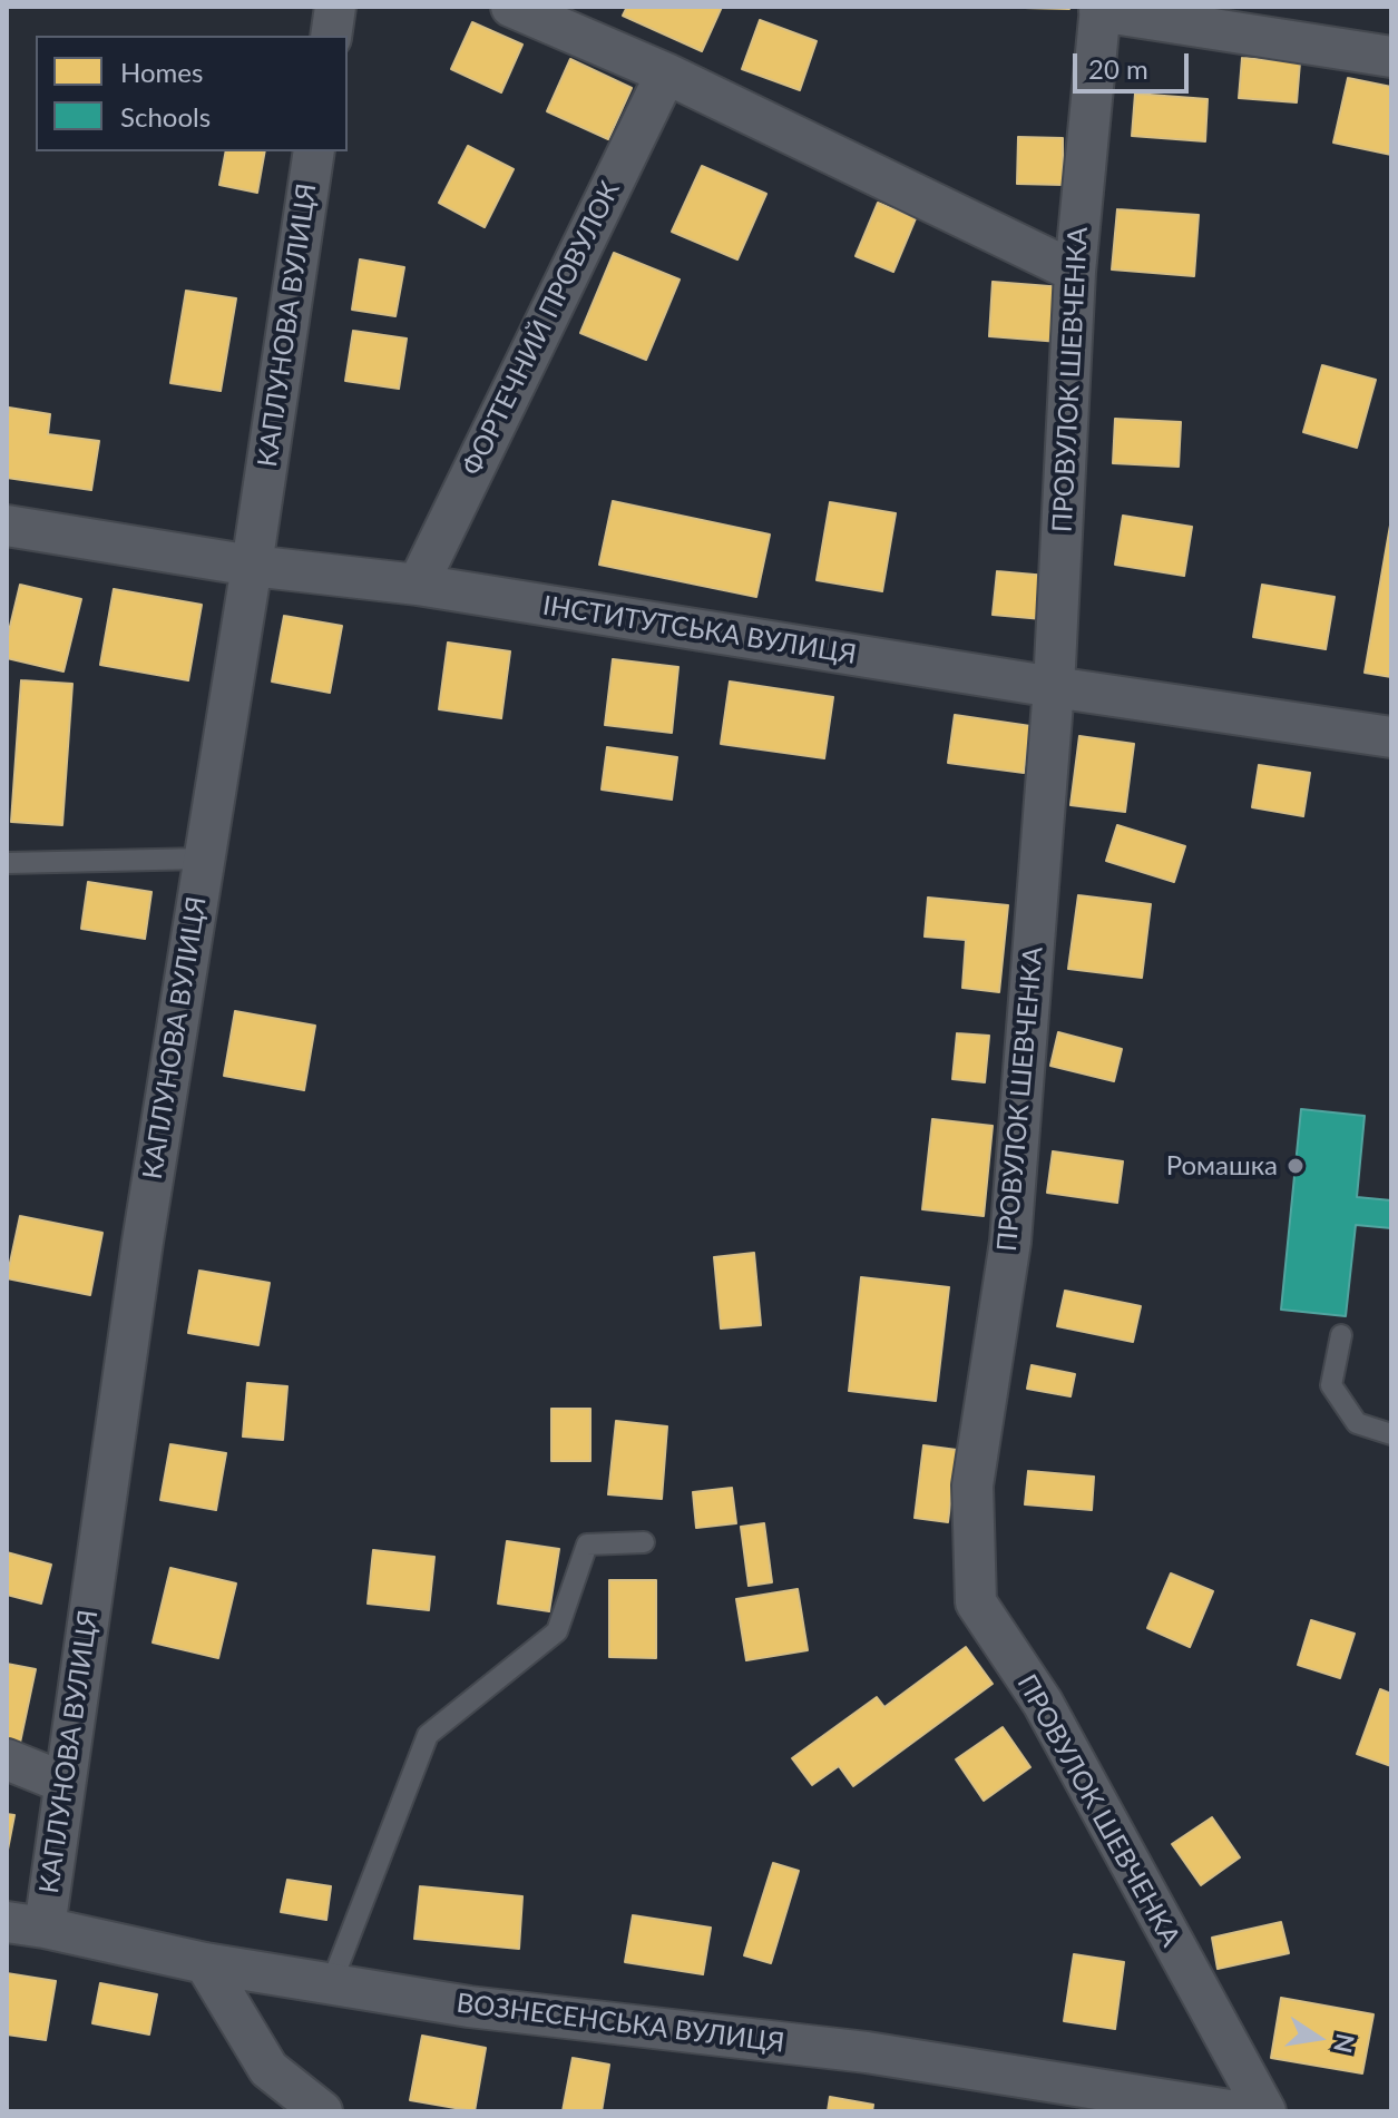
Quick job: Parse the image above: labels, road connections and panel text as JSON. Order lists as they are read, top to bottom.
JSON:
{
  "streets": {
    "street": [
      "КАПЛУНОВА ВУЛИЦЯ",
      "ФОРТЕЧНИЙ ПРОВУЛОК",
      "ПРОВУЛОК ШЕВЧЕНКА",
      "ІНСТИТУТСЬКА ВУЛИЦЯ",
      "ВОЗНЕСЕНСЬКА ВУЛИЦЯ"
    ]
  },
  "crossings": [
    ["КАПЛУНОВА ВУЛИЦЯ", "ІНСТИТУТСЬКА ВУЛИЦЯ"],
    ["КАПЛУНОВА ВУЛИЦЯ", "ВОЗНЕСЕНСЬКА ВУЛИЦЯ"],
    ["ФОРТЕЧНИЙ ПРОВУЛОК", "ІНСТИТУТСЬКА ВУЛИЦЯ"],
    ["ПРОВУЛОК ШЕВЧЕНКА", "ІНСТИТУТСЬКА ВУЛИЦЯ"]
  ],
  "places": ["Ромашка"],
  "legend": ["Homes", "Schools"],
  "scale_bar": "20 m",
  "north": "right"
}
